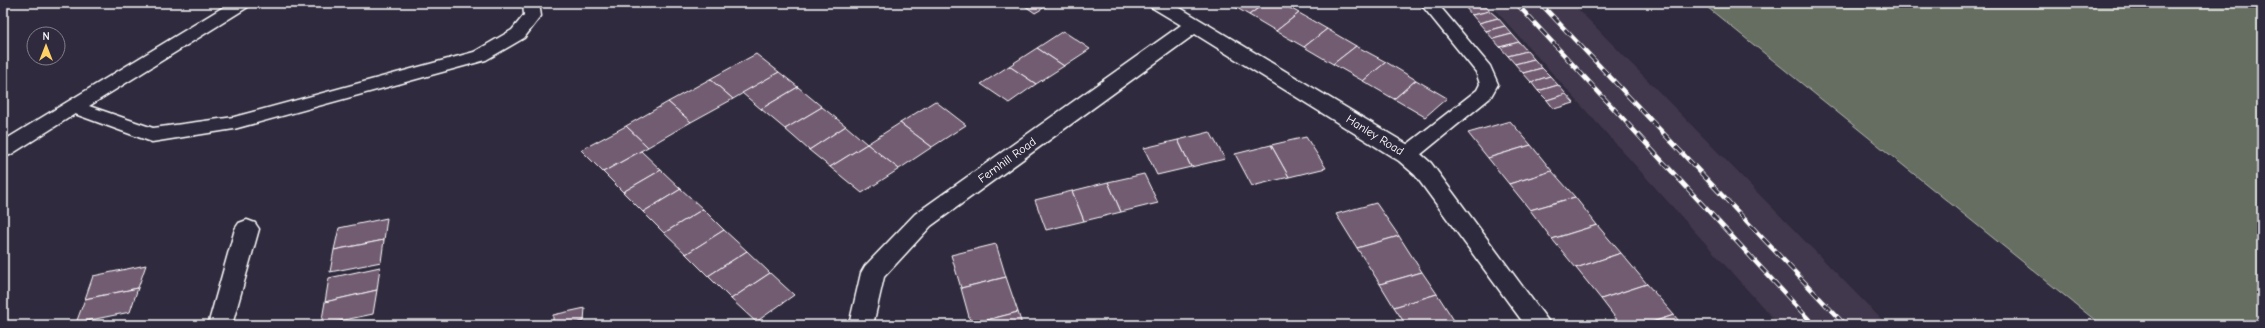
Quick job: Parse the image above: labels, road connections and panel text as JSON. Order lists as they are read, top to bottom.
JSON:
{
  "streets": {
    "street": ["Hanley Road", "Fernhill Road"]
  },
  "crossings": [
    ["Hanley Road", "Fernhill Road"]
  ],
  "north": "top"
}
